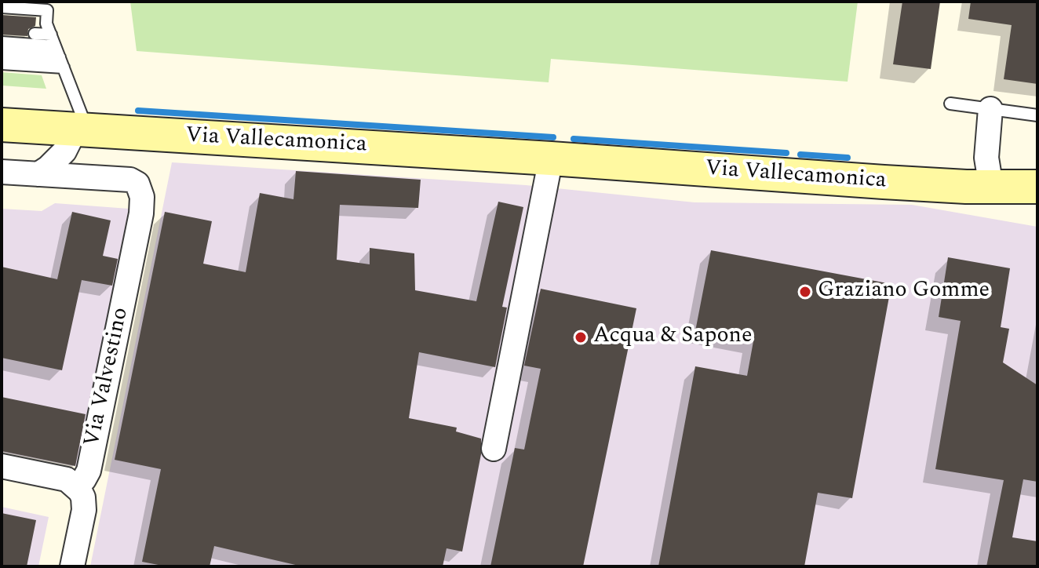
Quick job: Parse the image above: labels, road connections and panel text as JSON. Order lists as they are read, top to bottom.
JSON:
{
  "streets": {
    "main road": ["Via Vallecamonica"],
    "street": ["Via Valvestino"]
  },
  "places": ["Graziano Gomme", "Acqua & Sapone"]
}
